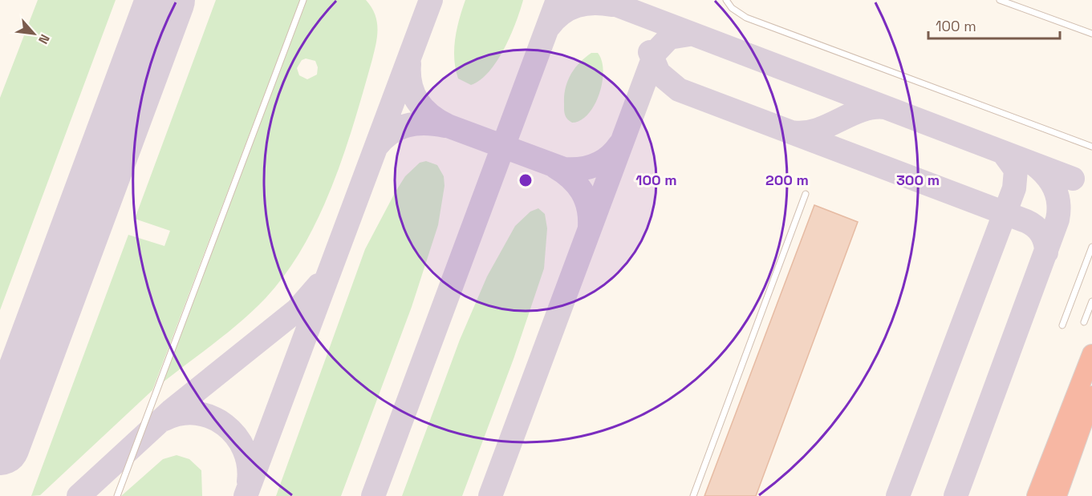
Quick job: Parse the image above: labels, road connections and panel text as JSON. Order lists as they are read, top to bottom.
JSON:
{
  "scale_bar": "100 m",
  "north": "bottom right",
  "rings": ["100 m", "200 m", "300 m"]
}
